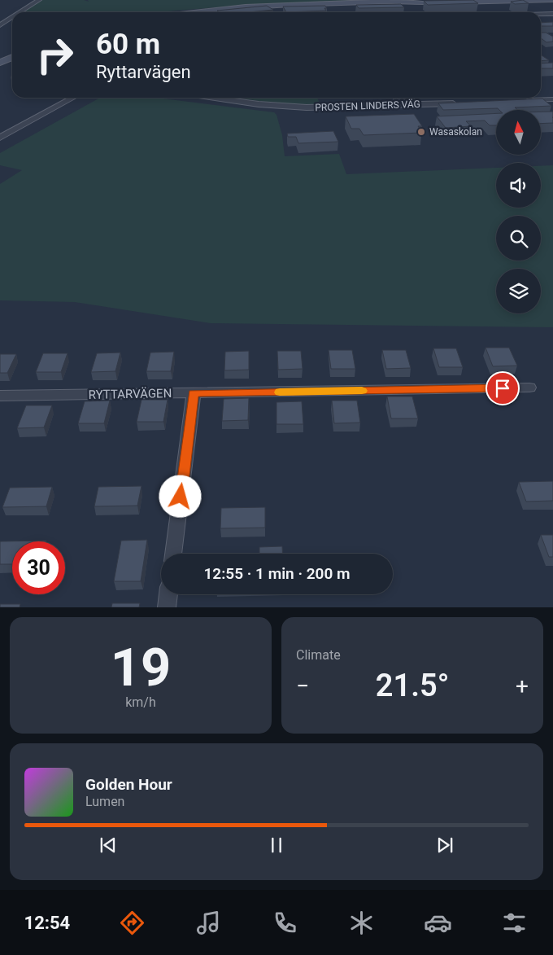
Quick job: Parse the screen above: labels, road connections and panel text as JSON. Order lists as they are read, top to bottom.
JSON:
{
  "streets": {
    "street": ["PROSTEN LINDERS VÄG", "RYTTARVÄGEN"]
  },
  "places": ["Wasaskolan"],
  "north": "top",
  "page": {
    "turn": ["60 m", "Ryttarvägen"],
    "limit": "30",
    "trip": "12:55 · 1 min · 200 m",
    "tile": [
      ["19", "km/h"],
      "Climate"
    ],
    "heat": ["−", "21.5°", "+"],
    "song": ["Golden Hour", "Lumen"],
    "tabs": "12:54"
  }
}
